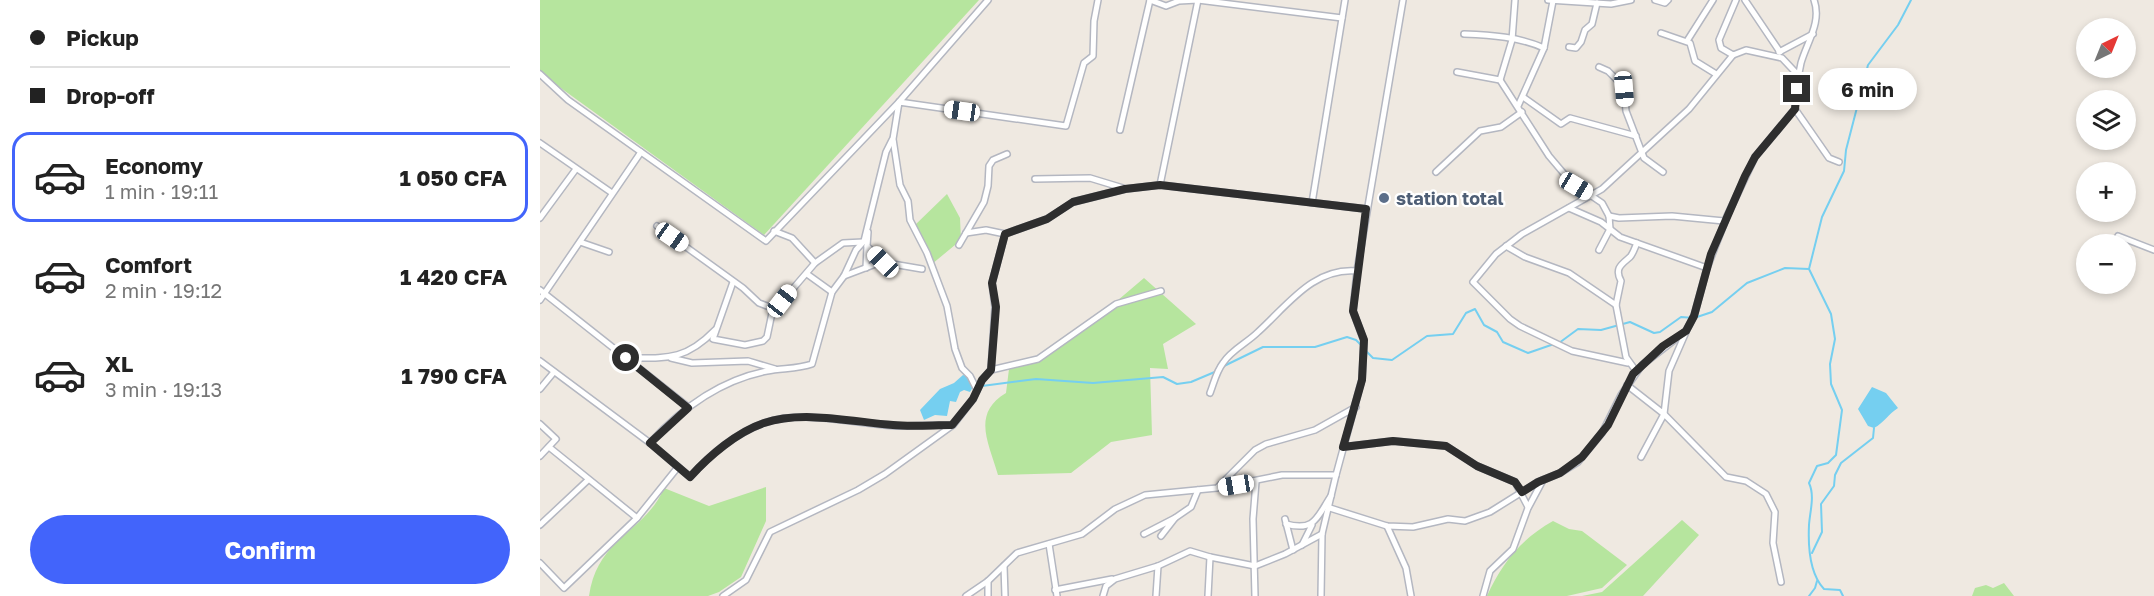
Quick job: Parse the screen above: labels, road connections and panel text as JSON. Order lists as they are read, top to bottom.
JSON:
{
  "places": ["station total"],
  "north": "top right",
  "page": {
    "banner": ["Pickup", "Drop-off"],
    "map_buttons": ["+", "−"],
    "bubble": "6 min",
    "list": [
      {
        "name": "Economy",
        "note": "1 min · 19:11",
        "value": "1 050 CFA"
      },
      {
        "name": "Comfort",
        "note": "2 min · 19:12",
        "value": "1 420 CFA"
      },
      {
        "name": "XL",
        "note": "3 min · 19:13",
        "value": "1 790 CFA"
      }
    ],
    "buttons": "Confirm"
  }
}
